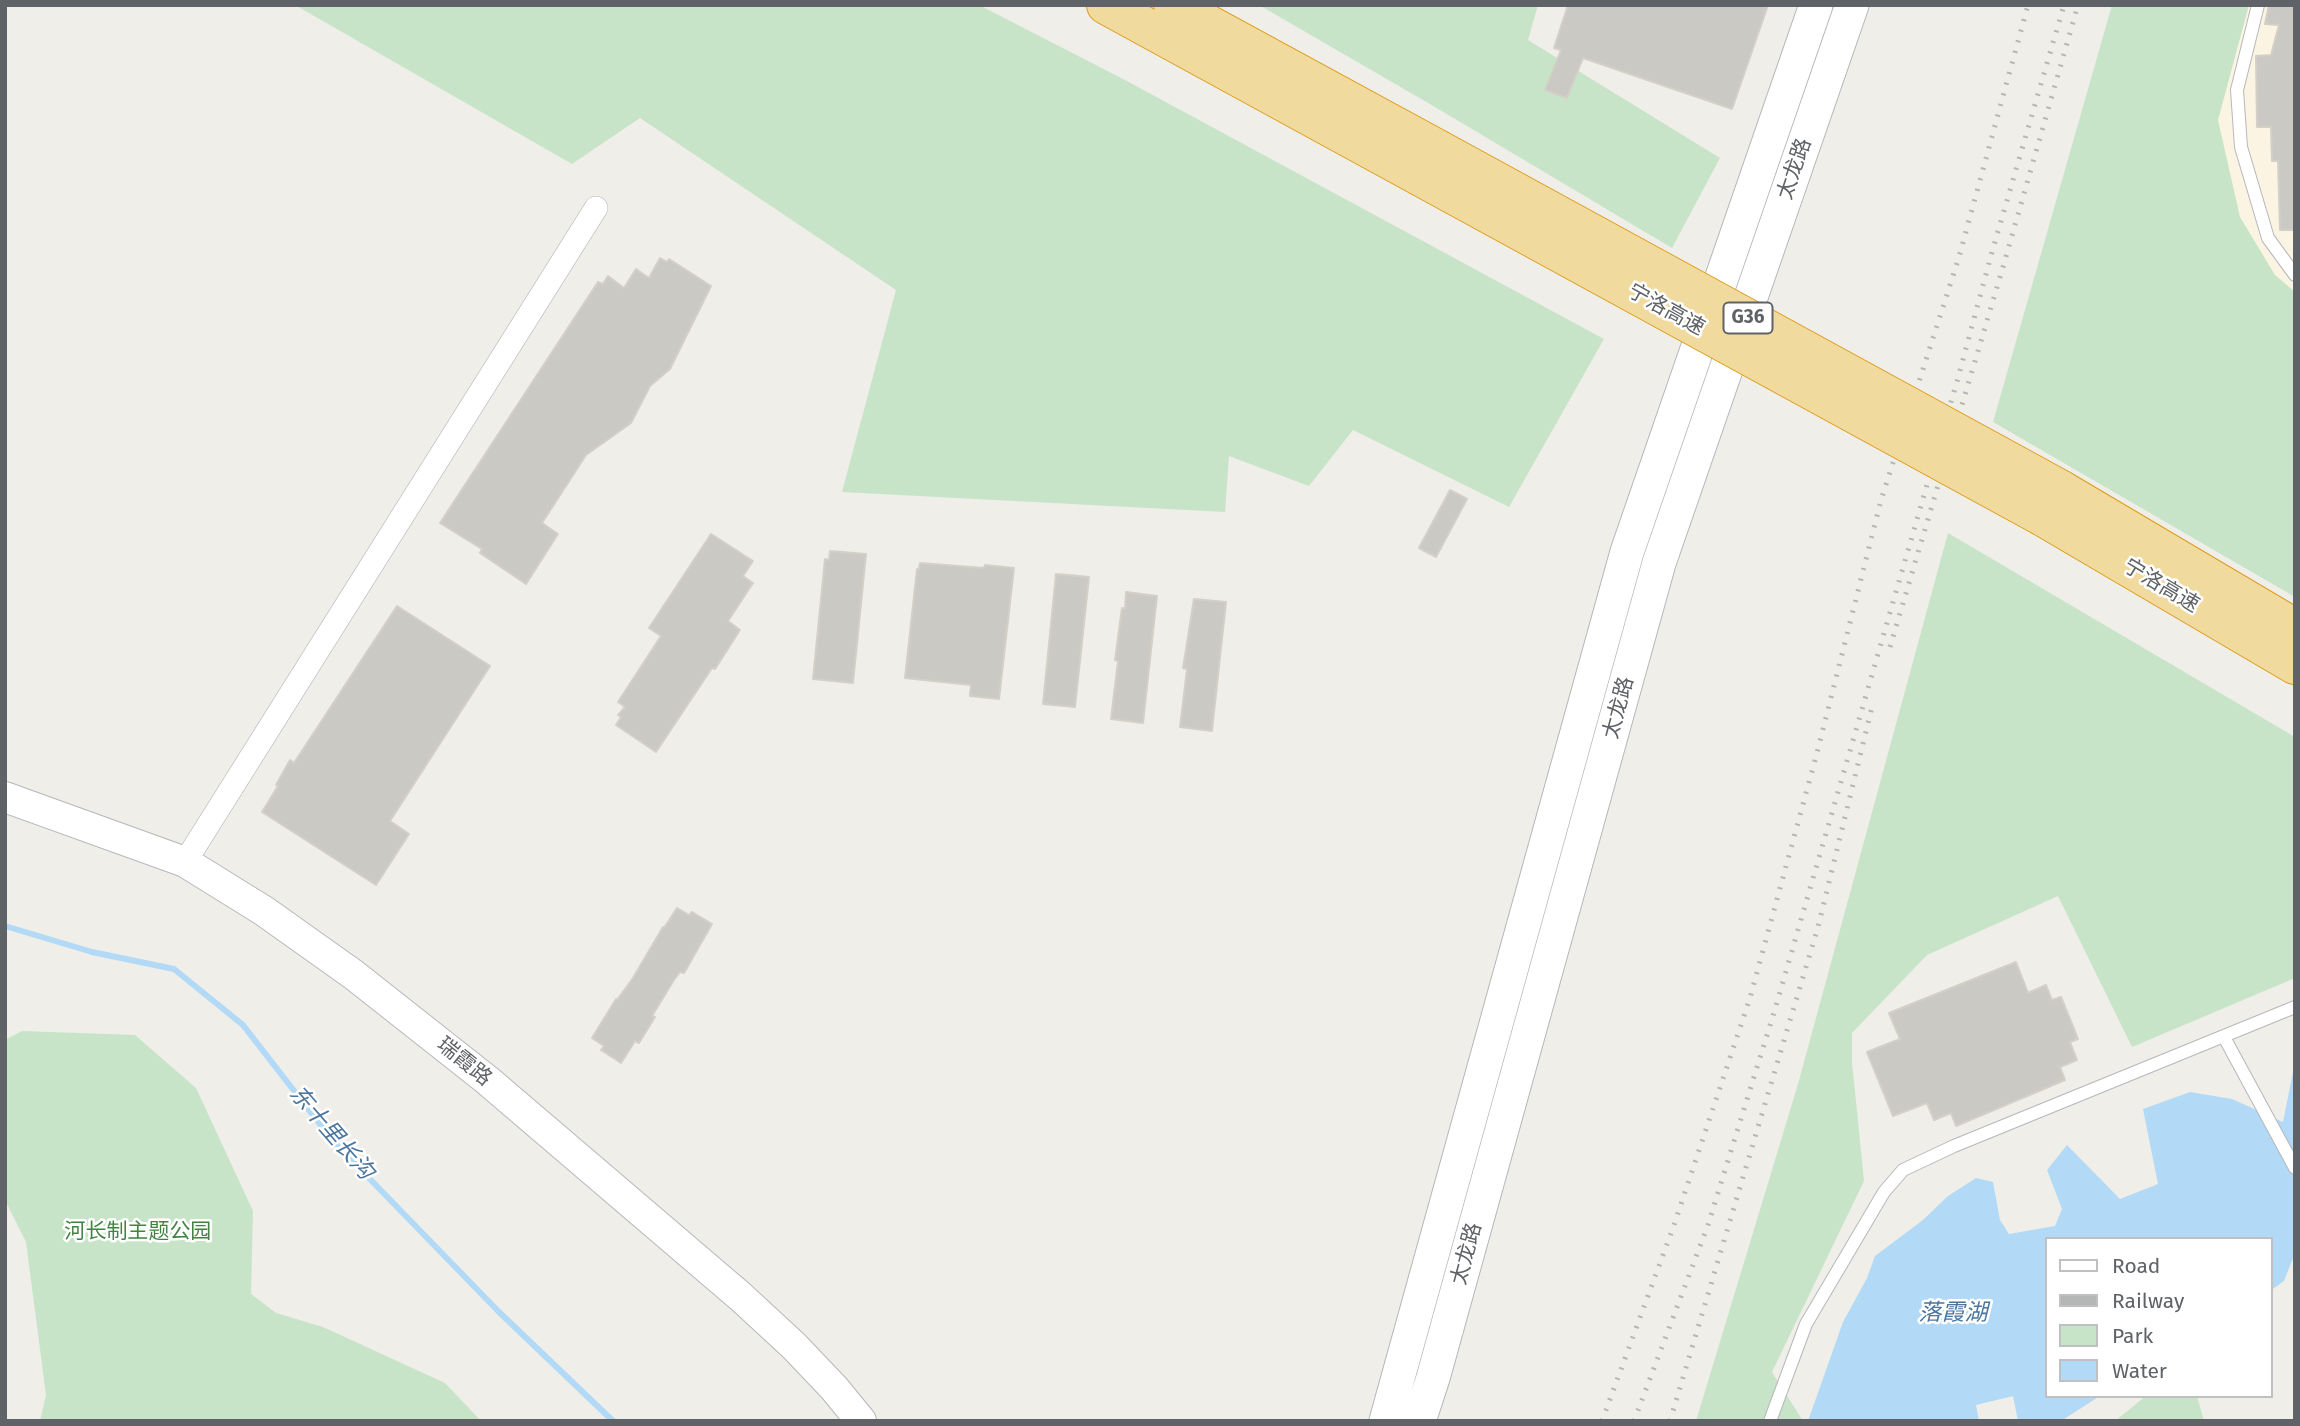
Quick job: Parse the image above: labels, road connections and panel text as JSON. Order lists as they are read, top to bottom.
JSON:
{
  "streets": {
    "highway": ["宁洛高速", "G36"],
    "main road": ["太龙路"],
    "street": ["瑞霞路"]
  },
  "water": ["东十里长沟", "落霞湖"],
  "parks": ["河长制主题公园"],
  "legend": [
    "Road",
    "Railway",
    "Park",
    "Water"
  ]
}
